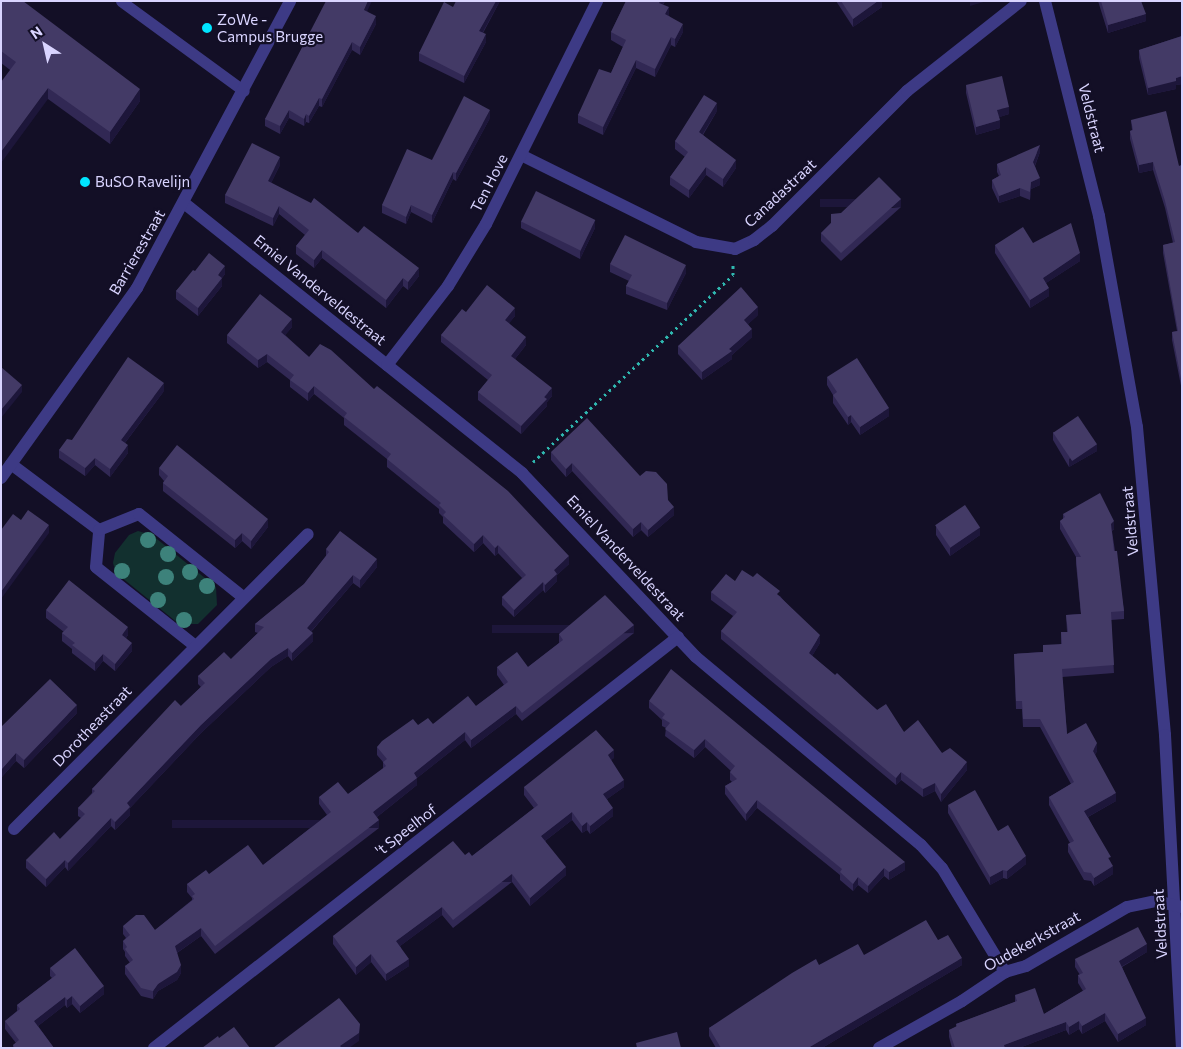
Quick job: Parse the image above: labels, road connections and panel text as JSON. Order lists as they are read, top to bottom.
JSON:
{
  "streets": {
    "street": [
      "Veldstraat",
      "Ten Hove",
      "Canadastraat",
      "Barrierestraat",
      "Emiel Vanderveldestraat",
      "Dorotheastraat",
      "'t Speelhof",
      "Oudekerkstraat"
    ]
  },
  "crossings": [
    ["Veldstraat", "Oudekerkstraat"],
    ["Ten Hove", "Emiel Vanderveldestraat"],
    ["Barrierestraat", "Emiel Vanderveldestraat"],
    ["Emiel Vanderveldestraat", "'t Speelhof"],
    ["Emiel Vanderveldestraat", "Oudekerkstraat"]
  ],
  "places": ["ZoWe - Campus Brugge", "BuSO Ravelijn"],
  "north": "top left"
}
